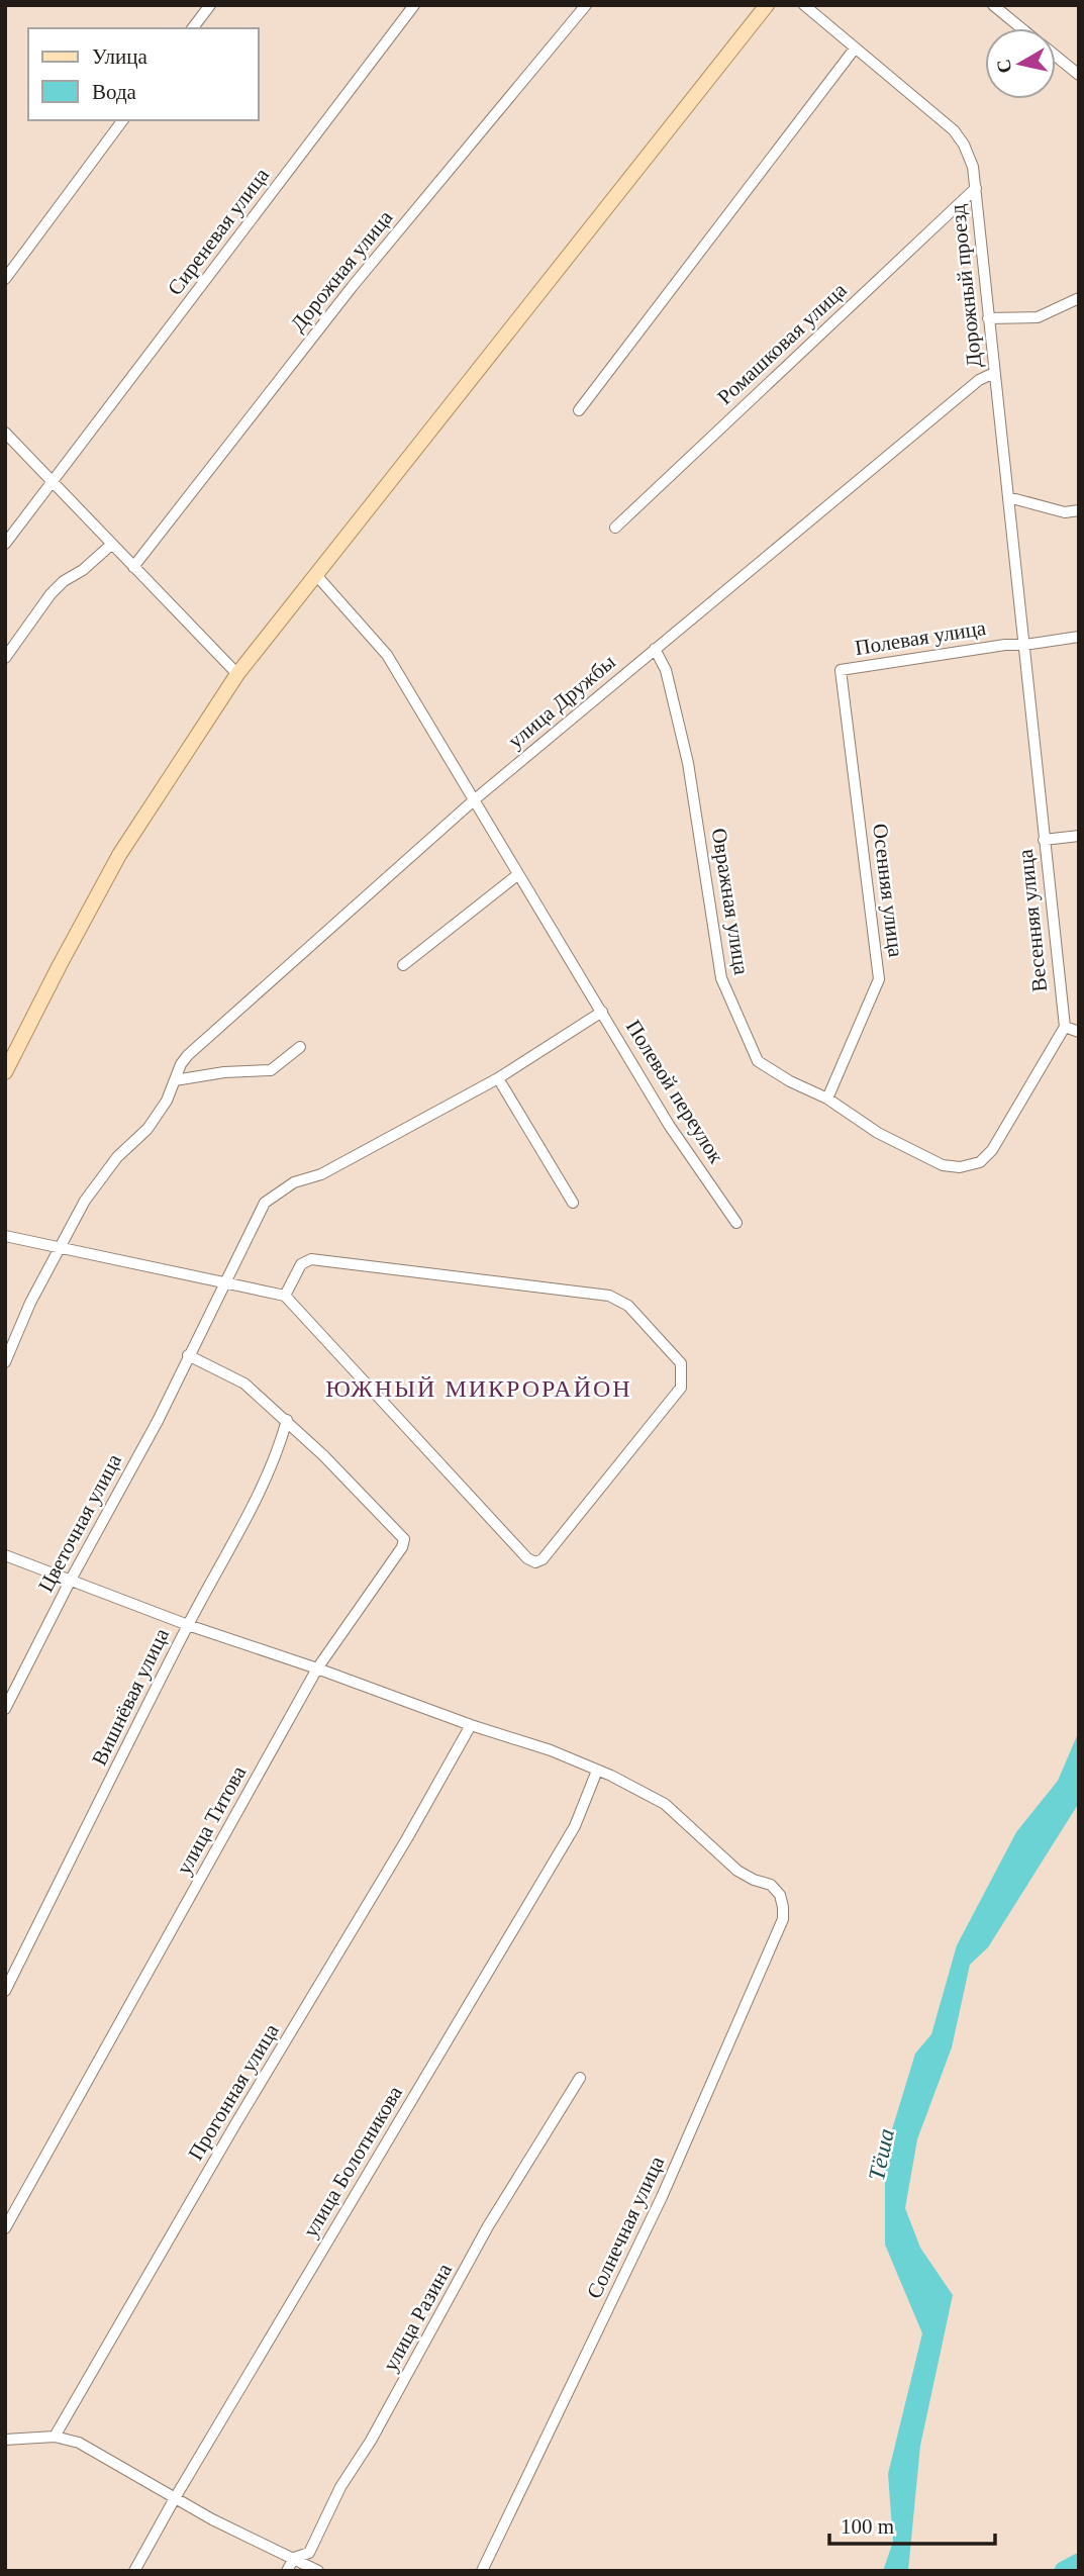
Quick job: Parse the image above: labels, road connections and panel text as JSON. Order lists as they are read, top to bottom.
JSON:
{
  "streets": {
    "street": [
      "Сиреневая улица",
      "Дорожная улица",
      "Дорожный проезд",
      "Ромашковая улица",
      "Полевая улица",
      "улица Дружбы",
      "Осенняя улица",
      "Овражная улица",
      "Весенняя улица",
      "Полевой переулок",
      "Цветочная улица",
      "Вишнёвая улица",
      "улица Титова",
      "Прогонная улица",
      "улица Болотникова",
      "Солнечная улица",
      "улица Разина"
    ]
  },
  "crossings": [
    ["Дорожный проезд", "Ромашковая улица"],
    ["Дорожный проезд", "Полевая улица"],
    ["Дорожный проезд", "улица Дружбы"],
    ["Дорожный проезд", "Весенняя улица"],
    ["Полевая улица", "Осенняя улица"],
    ["Полевая улица", "Весенняя улица"],
    ["улица Дружбы", "Овражная улица"],
    ["Осенняя улица", "Овражная улица"],
    ["Овражная улица", "Весенняя улица"],
    ["Полевой переулок", "Цветочная улица"],
    ["Вишнёвая улица", "улица Титова"],
    ["улица Болотникова", "Солнечная улица"]
  ],
  "districts": ["ЮЖНЫЙ МИКРОРАЙОН"],
  "water": ["Тёша"],
  "legend": ["Улица", "Вода"],
  "scale_bar": "100 m",
  "north": "left"
}
